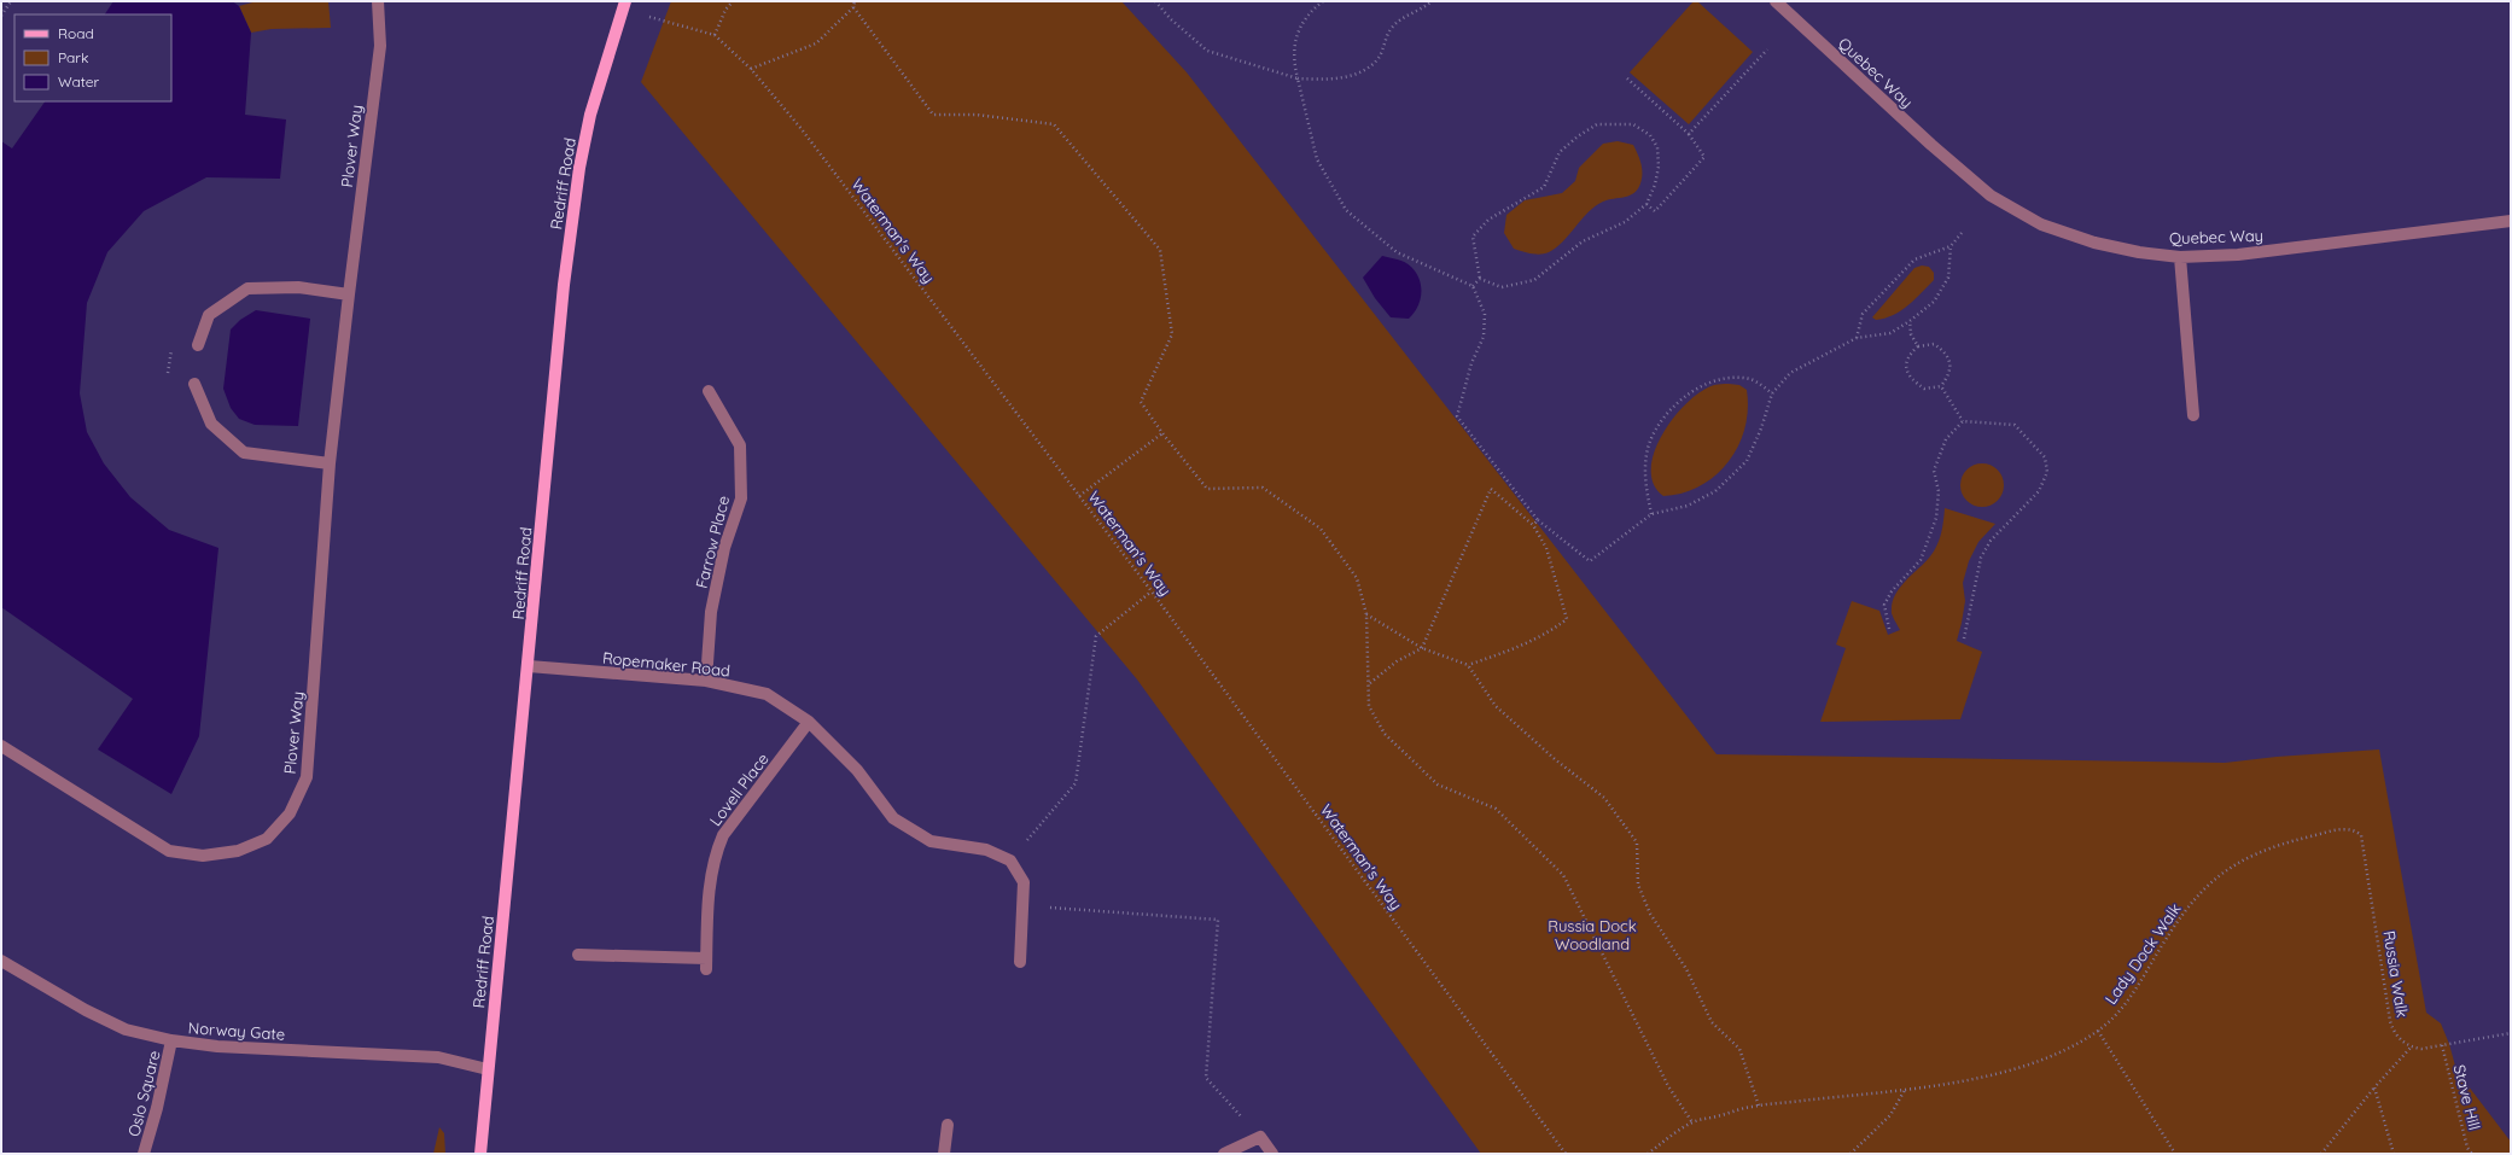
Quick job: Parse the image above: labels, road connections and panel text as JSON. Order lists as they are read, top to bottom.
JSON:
{
  "streets": {
    "main road": ["Redriff Road"],
    "street": [
      "Quebec Way",
      "Plover Way",
      "Farrow Place",
      "Ropemaker Road",
      "Lovell Place",
      "Norway Gate",
      "Oslo Square"
    ],
    "path": [
      "Waterman's Way",
      "Lady Dock Walk",
      "Russia Walk",
      "Stave Hill"
    ]
  },
  "crossings": [
    ["Redriff Road", "Waterman's Way"],
    ["Redriff Road", "Ropemaker Road"],
    ["Redriff Road", "Norway Gate"],
    ["Farrow Place", "Ropemaker Road"],
    ["Ropemaker Road", "Lovell Place"],
    ["Lady Dock Walk", "Russia Walk"],
    ["Norway Gate", "Oslo Square"]
  ],
  "parks": ["Russia Dock Woodland"],
  "legend": ["Road", "Park", "Water"]
}
